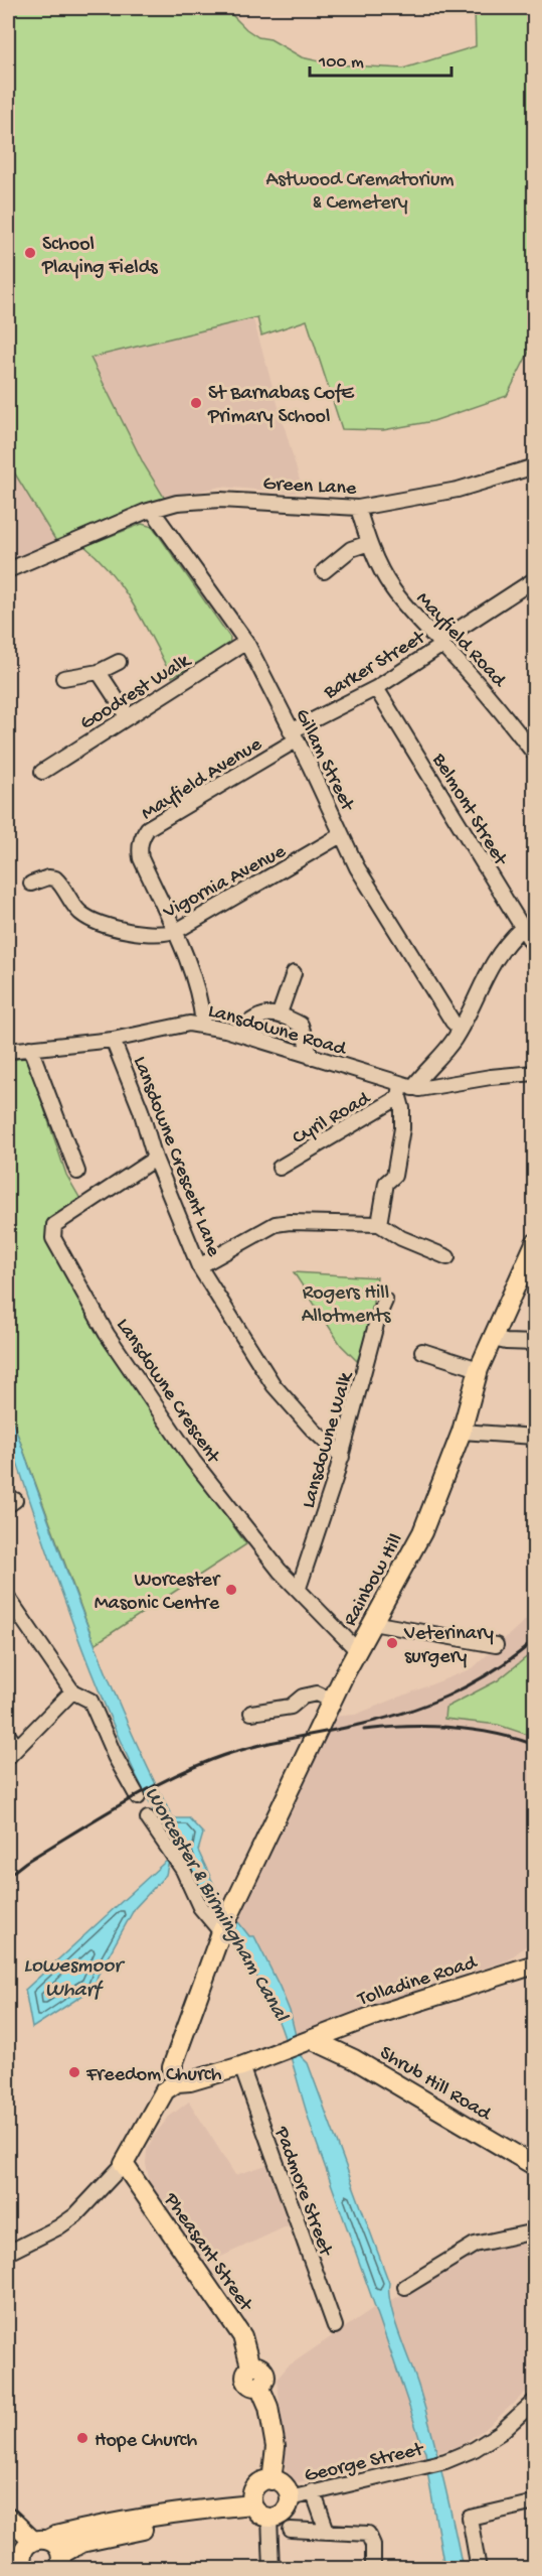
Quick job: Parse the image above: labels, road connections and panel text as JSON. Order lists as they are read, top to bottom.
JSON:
{
  "streets": {
    "main road": [
      "Rainbow Hill",
      "Tolladine Road",
      "Shrub Hill Road",
      "Pheasant Street"
    ],
    "street": [
      "Green Lane",
      "Mayfield Road",
      "Barker Street",
      "Goodrest Walk",
      "Gillam Street",
      "Mayfield Avenue",
      "Belmont Street",
      "Vigornia Avenue",
      "Lansdowne Road",
      "Cyril Road",
      "Lansdowne Crescent Lane",
      "Lansdowne Crescent",
      "Lansdowne Walk",
      "Padmore Street",
      "George Street"
    ]
  },
  "crossings": [
    ["Green Lane", "Mayfield Road"],
    ["Green Lane", "Gillam Street"],
    ["Mayfield Road", "Barker Street"],
    ["Barker Street", "Gillam Street"],
    ["Barker Street", "Mayfield Avenue"],
    ["Barker Street", "Belmont Street"],
    ["Goodrest Walk", "Gillam Street"],
    ["Gillam Street", "Mayfield Avenue"],
    ["Gillam Street", "Vigornia Avenue"],
    ["Mayfield Avenue", "Vigornia Avenue"],
    ["Mayfield Avenue", "Lansdowne Road"],
    ["Lansdowne Road", "Cyril Road"],
    ["Lansdowne Road", "Lansdowne Crescent Lane"],
    ["Lansdowne Crescent Lane", "Lansdowne Crescent"],
    ["Lansdowne Crescent Lane", "Lansdowne Walk"],
    ["Lansdowne Crescent", "Lansdowne Walk"],
    ["Lansdowne Crescent", "Rainbow Hill"],
    ["Rainbow Hill", "Tolladine Road"],
    ["Tolladine Road", "Shrub Hill Road"],
    ["Tolladine Road", "Padmore Street"],
    ["Pheasant Street", "George Street"]
  ],
  "water": ["Worcester & Birmingham Canal", "Lowesmoor Wharf"],
  "parks": ["Astwood Crematorium & Cemetery", "Rogers Hill Allotments"],
  "places": [
    "School Playing Fields",
    "St Barnabas CofE Primary School",
    "Worcester Masonic Centre",
    "Veterinary surgery",
    "Freedom Church",
    "Hope Church"
  ],
  "scale_bar": "100 m"
}
